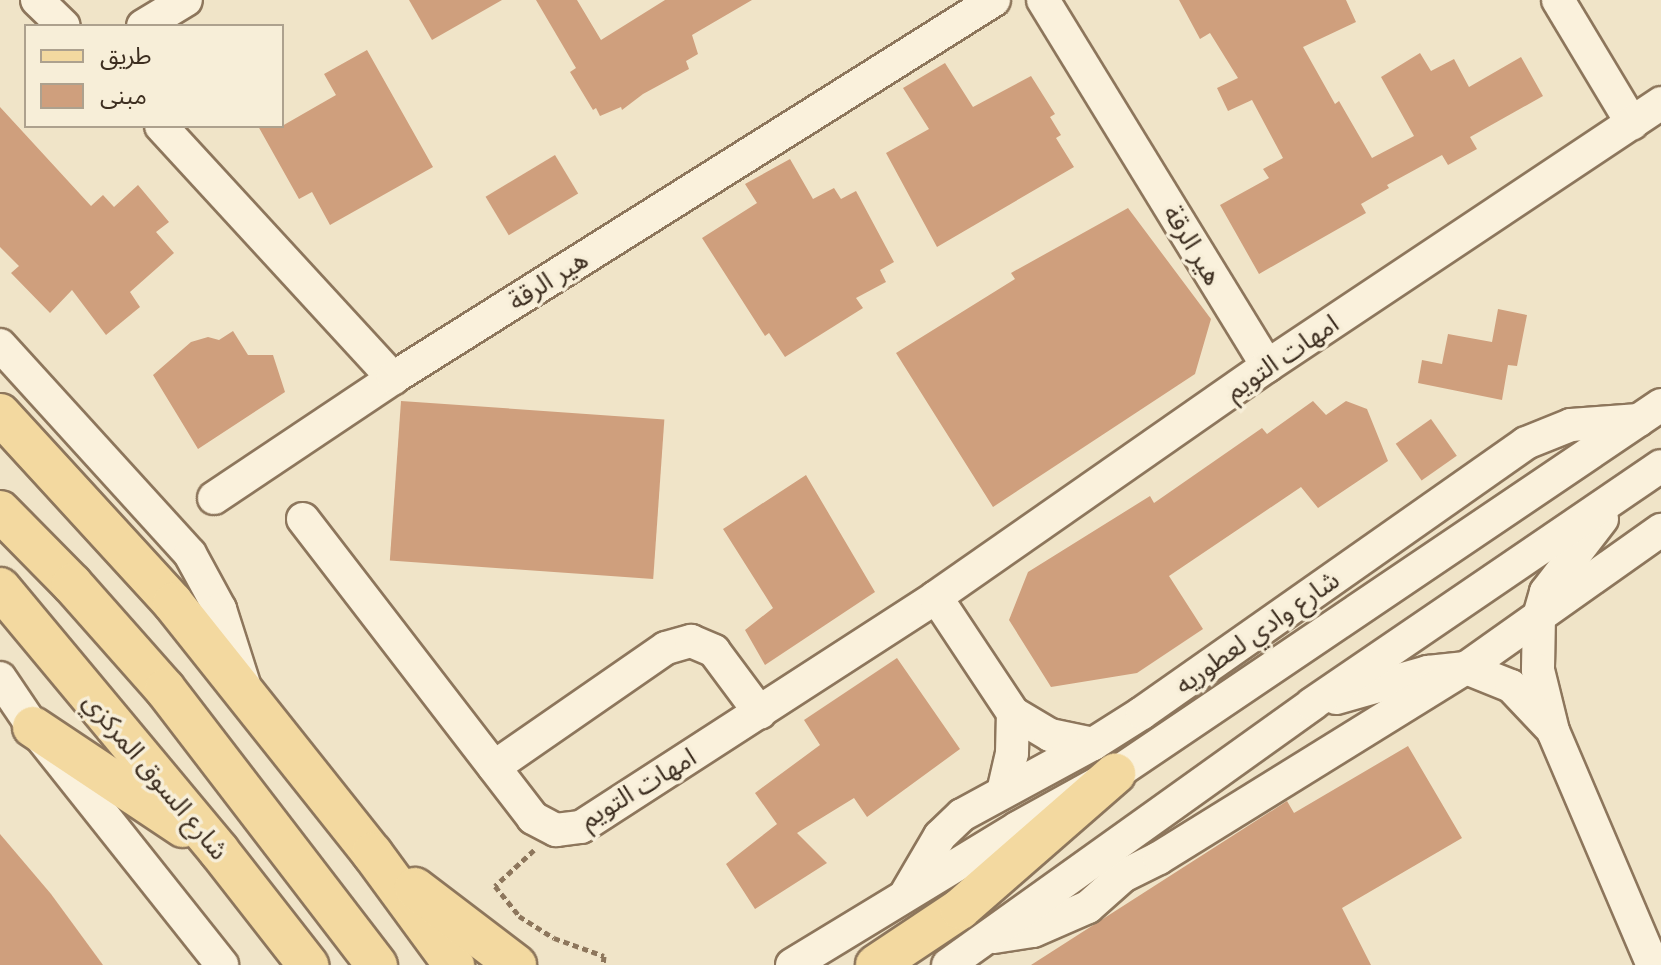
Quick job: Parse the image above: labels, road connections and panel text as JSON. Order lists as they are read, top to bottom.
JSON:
{
  "streets": {
    "main road": ["شارع السوق المركزي"],
    "street": ["هير الرقة", "امهات التويم", "شارع وادي لعطوريه"]
  },
  "crossings": [
    ["هير الرقة", "امهات التويم"]
  ],
  "legend": ["طريق", "مبنى"]
}
